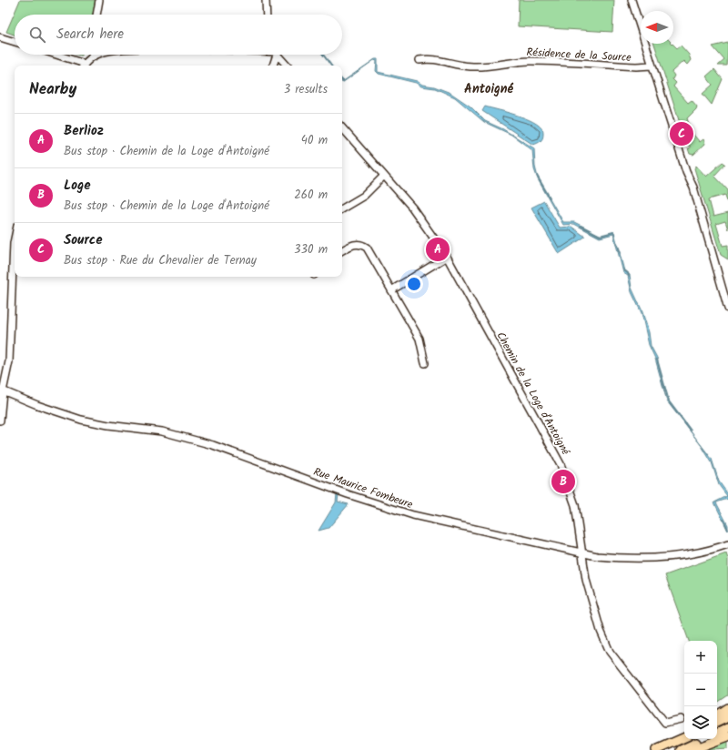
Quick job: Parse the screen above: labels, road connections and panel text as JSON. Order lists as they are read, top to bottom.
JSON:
{
  "streets": {
    "street": ["Résidence de la Source", "Chemin de la Loge d'Antoigné", "Rue Maurice Fombeure"]
  },
  "crossings": [
    ["Chemin de la Loge d'Antoigné", "Rue Maurice Fombeure"]
  ],
  "districts": ["Antoigné"],
  "north": "left",
  "page": {
    "search": "Search here",
    "heading": ["Nearby", "3 results"],
    "list": [
      {
        "mark": "A",
        "name": "Berlioz",
        "note": "Bus stop · Chemin de la Loge d'Antoigné",
        "value": "40 m"
      },
      {
        "mark": "B",
        "name": "Loge",
        "note": "Bus stop · Chemin de la Loge d'Antoigné",
        "value": "260 m"
      },
      {
        "mark": "C",
        "name": "Source",
        "note": "Bus stop · Rue du Chevalier de Ternay",
        "value": "330 m"
      }
    ],
    "pins": ["C", "A", "B"],
    "map_buttons": ["+", "−"]
  }
}
